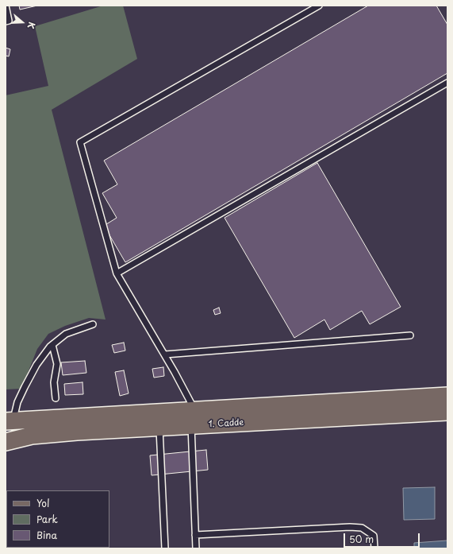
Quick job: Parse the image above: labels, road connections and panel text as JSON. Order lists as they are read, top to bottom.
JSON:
{
  "streets": {
    "main road": ["1. Cadde"]
  },
  "legend": ["Yol", "Park", "Bina"],
  "scale_bar": "50 m",
  "north": "right"
}
